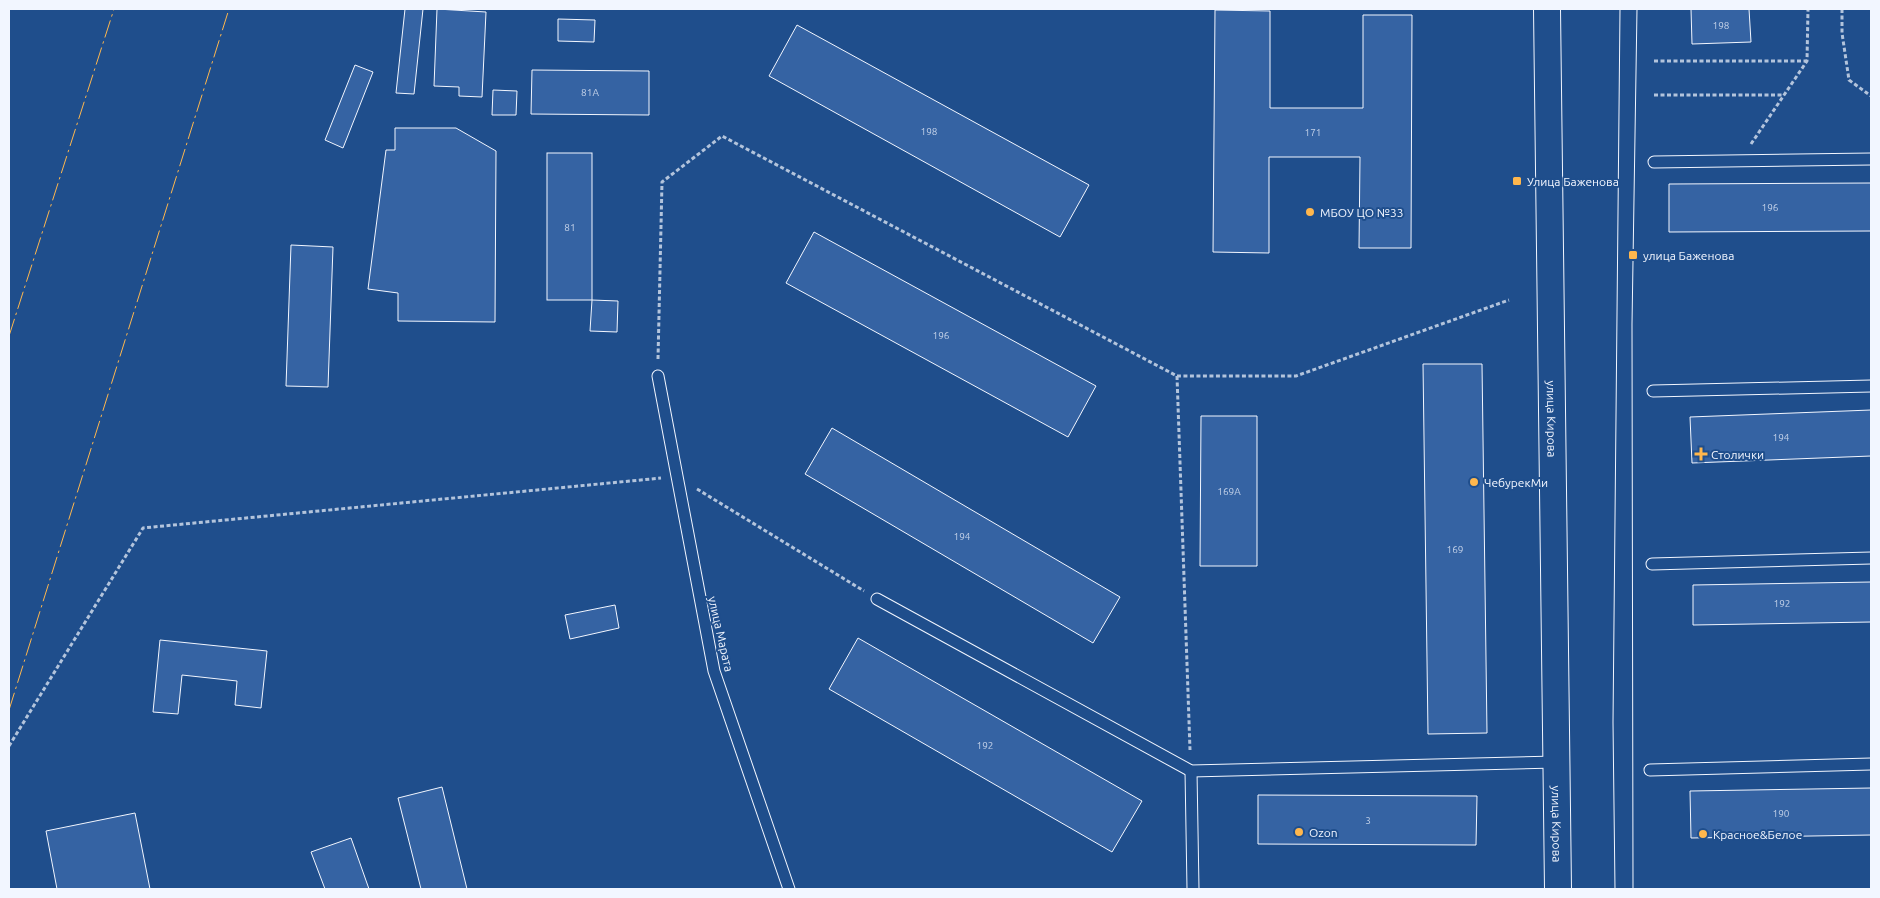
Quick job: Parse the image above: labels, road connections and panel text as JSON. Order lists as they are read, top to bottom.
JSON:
{
  "streets": {
    "street": ["улица Кирова"],
    "lane": ["улица Марата"]
  },
  "places": {
    "transit": ["Улица Баженова", "улица Баженова"],
    "other": [
      "МБОУ ЦО №33",
      "ЧебурекМи",
      "Ozon",
      "Красное&Белое"
    ],
    "health": ["Столички"]
  },
  "house_numbers": [
    "198",
    "81А",
    "198",
    "171",
    "196",
    "81",
    "196",
    "194",
    "169А",
    "194",
    "169",
    "192",
    "192",
    "190",
    "3"
  ]
}
